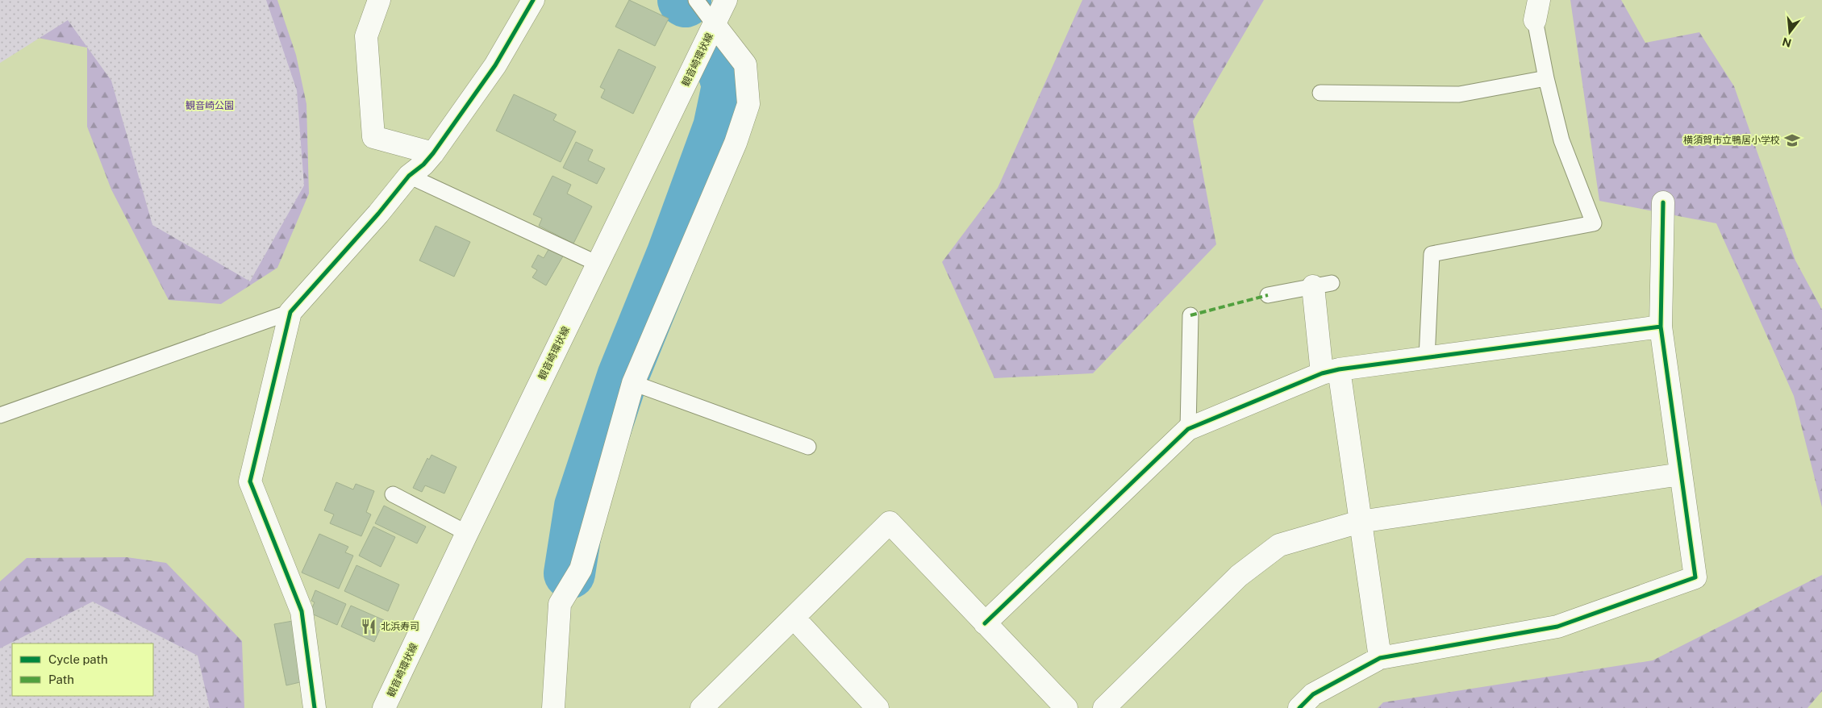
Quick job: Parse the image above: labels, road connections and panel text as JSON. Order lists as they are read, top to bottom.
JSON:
{
  "streets": {
    "street": ["観音崎環状線"]
  },
  "parks": ["観音崎公園"],
  "places": {
    "school or university": ["横須賀市立鴨居小学校"],
    "restaurant": ["北浜寿司"]
  },
  "legend": ["Cycle path", "Path"],
  "north": "bottom"
}
